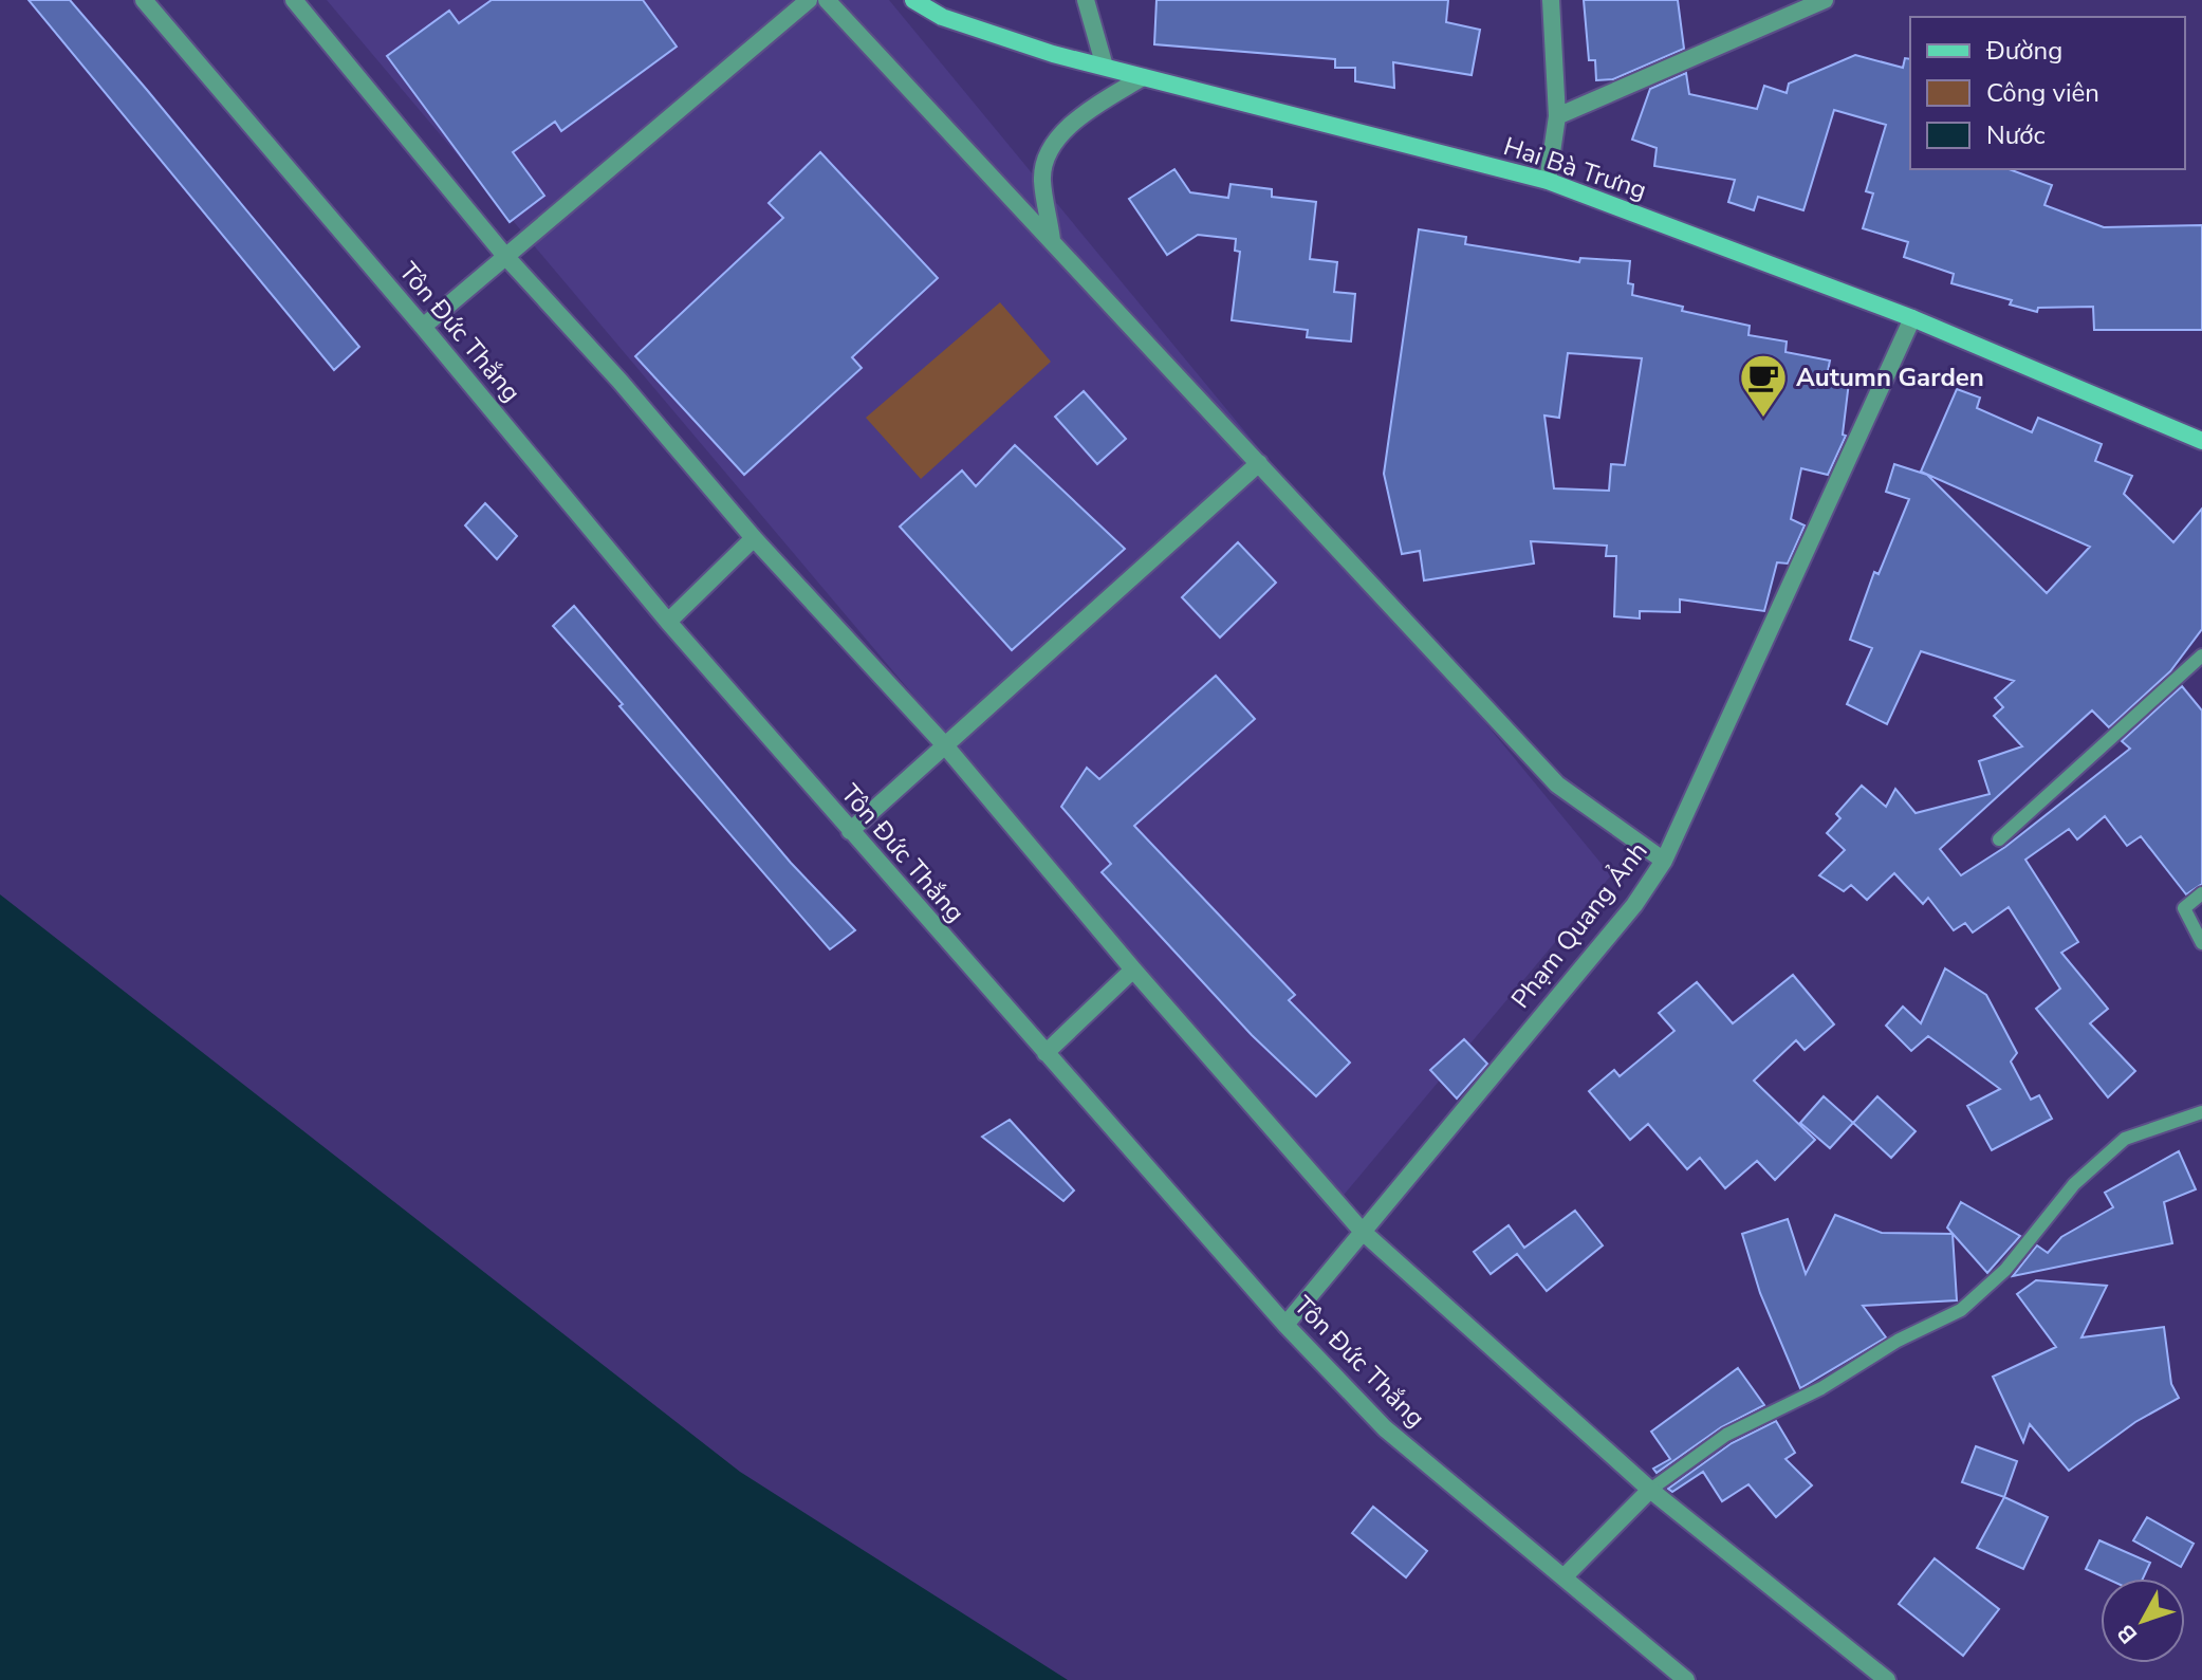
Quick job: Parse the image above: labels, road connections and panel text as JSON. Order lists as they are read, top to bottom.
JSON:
{
  "streets": {
    "main road": ["Hai Bà Trưng"],
    "street": ["Tôn Đức Thắng", "Phạm Quang Ảnh"]
  },
  "crossings": [
    ["Hai Bà Trưng", "Phạm Quang Ảnh"],
    ["Tôn Đức Thắng", "Phạm Quang Ảnh"]
  ],
  "places": {
    "cafe": ["Autumn Garden"]
  },
  "legend": ["Đường", "Công viên", "Nước"],
  "north": "bottom left"
}
